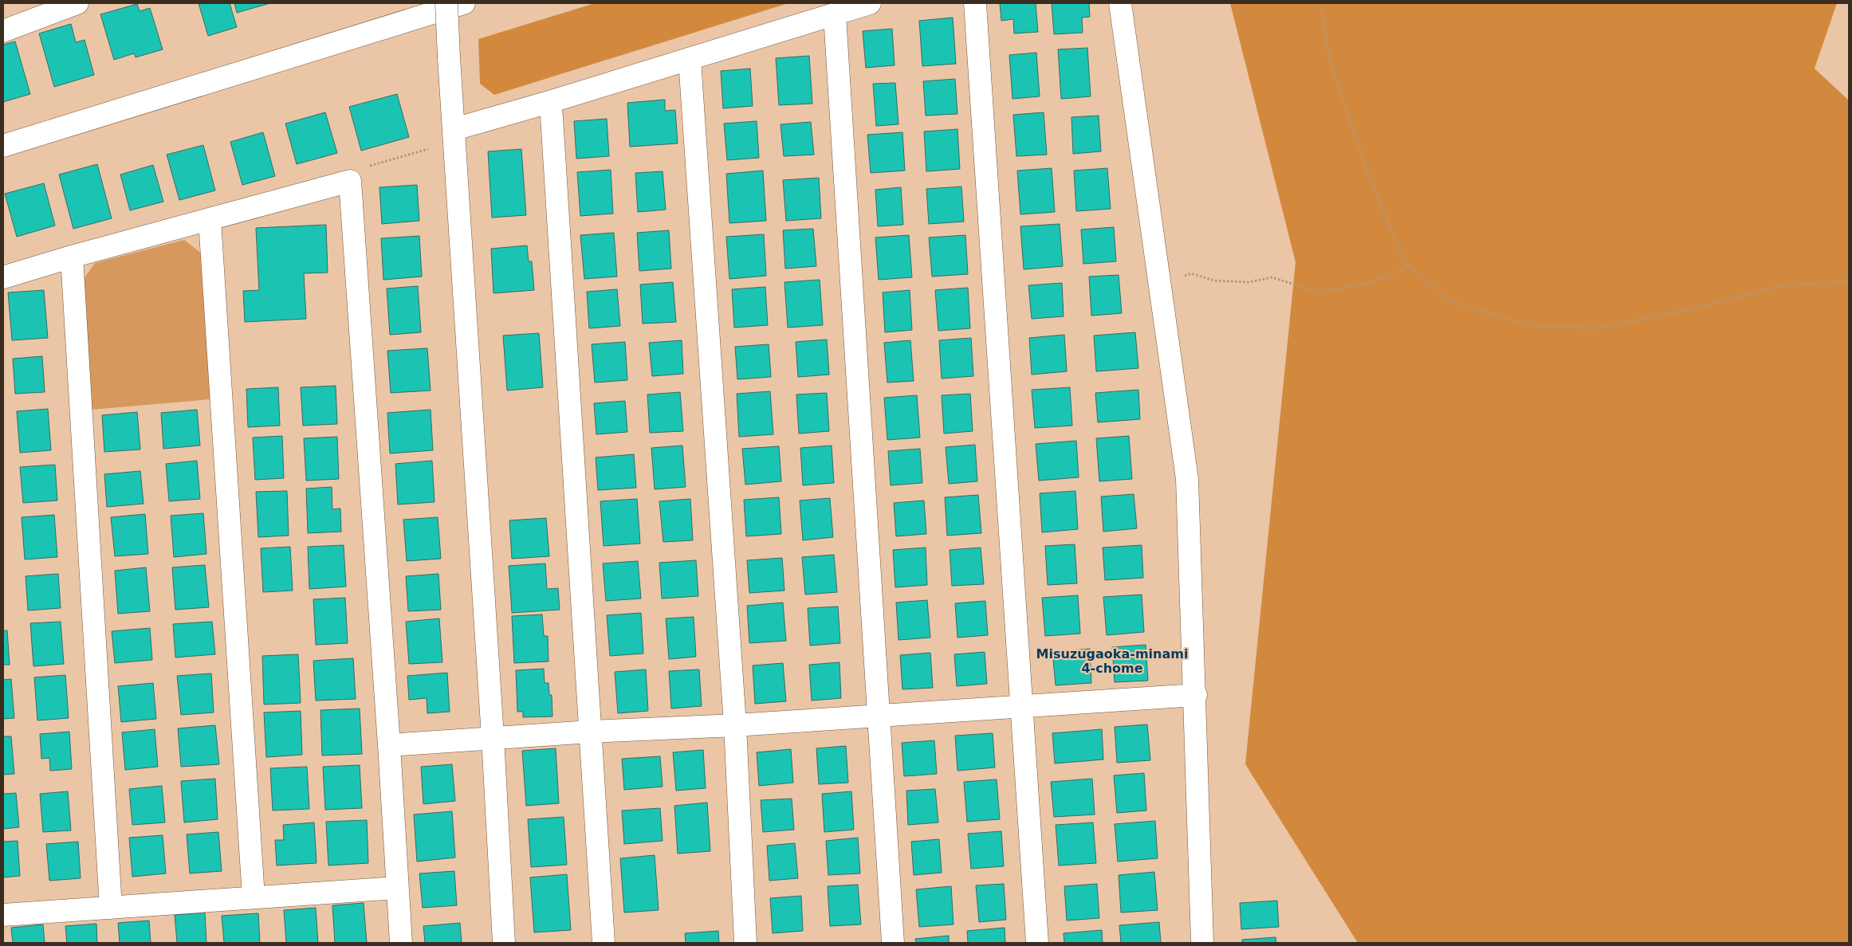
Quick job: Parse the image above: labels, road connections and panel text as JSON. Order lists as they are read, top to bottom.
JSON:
{
  "districts": ["Misuzugaoka-minami 4-chome"]
}
